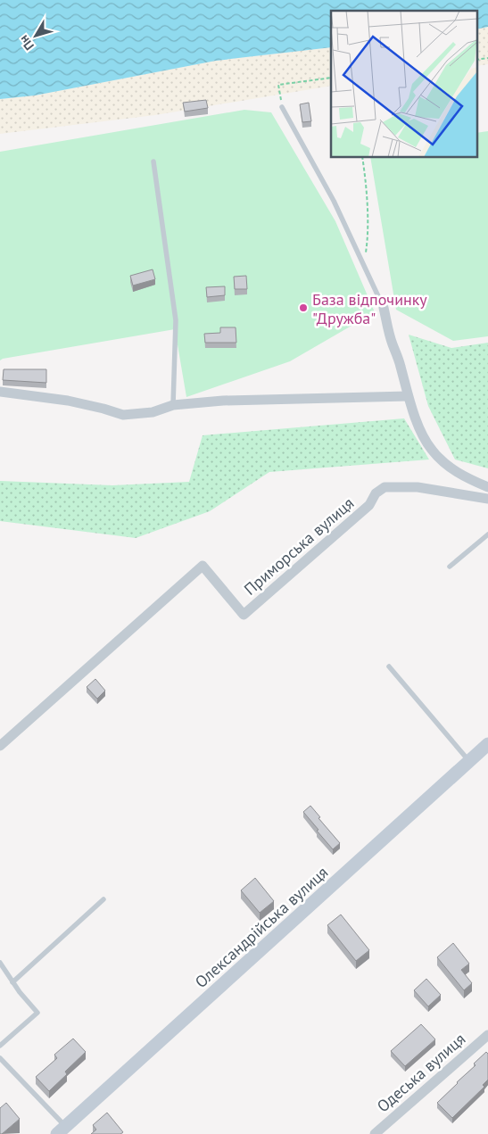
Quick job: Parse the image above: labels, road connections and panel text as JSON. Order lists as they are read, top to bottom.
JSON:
{
  "streets": {
    "street": ["Приморська вулиця", "Олександрійська вулиця", "Одеська вулиця"]
  },
  "places": ["База відпочинку \"Дружба\""],
  "north": "bottom left"
}
